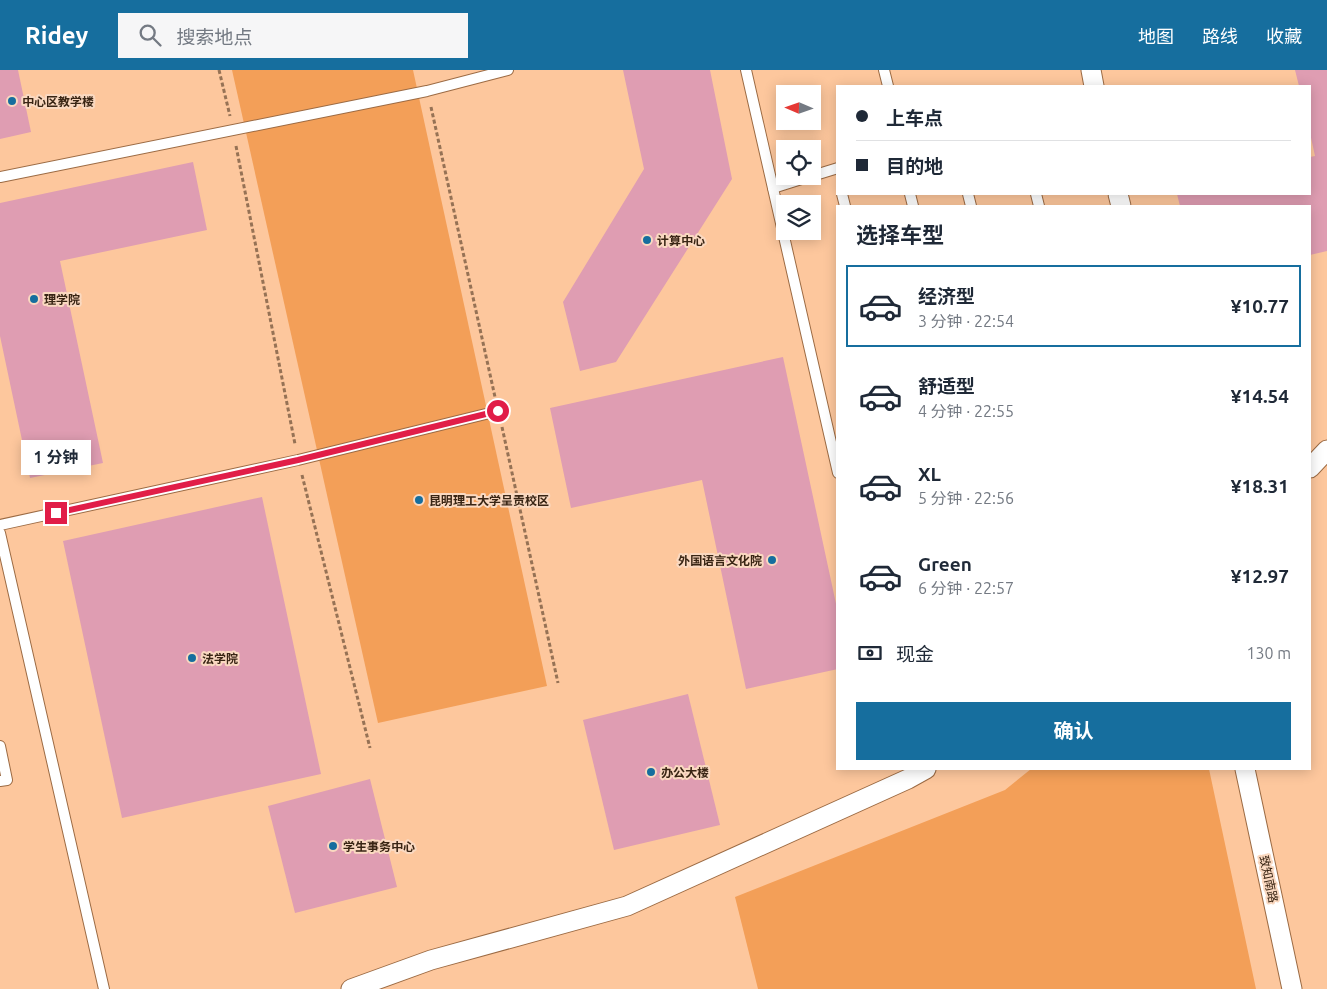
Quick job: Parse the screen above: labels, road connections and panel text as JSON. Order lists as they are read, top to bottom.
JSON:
{
  "streets": {
    "street": ["致知南路"]
  },
  "places": [
    "中心区教学楼",
    "计算中心",
    "理学院",
    "昆明理工大学呈贡校区",
    "外国语言文化院",
    "法学院",
    "办公大楼",
    "学生事务中心"
  ],
  "north": "left",
  "page": {
    "header": "Ridey",
    "search": "搜索地点",
    "nav": ["地图", "路线", "收藏"],
    "banner": ["上车点", "目的地"],
    "heading": "选择车型",
    "list": [
      {
        "name": "经济型",
        "note": "3 分钟 · 22:54",
        "value": "¥10.77"
      },
      {
        "name": "舒适型",
        "note": "4 分钟 · 22:55",
        "value": "¥14.54"
      },
      {
        "name": "XL",
        "note": "5 分钟 · 22:56",
        "value": "¥18.31"
      },
      {
        "name": "Green",
        "note": "6 分钟 · 22:57",
        "value": "¥12.97"
      }
    ],
    "bubble": "1 分钟",
    "pay": ["现金", "130 m"],
    "buttons": "确认"
  }
}
